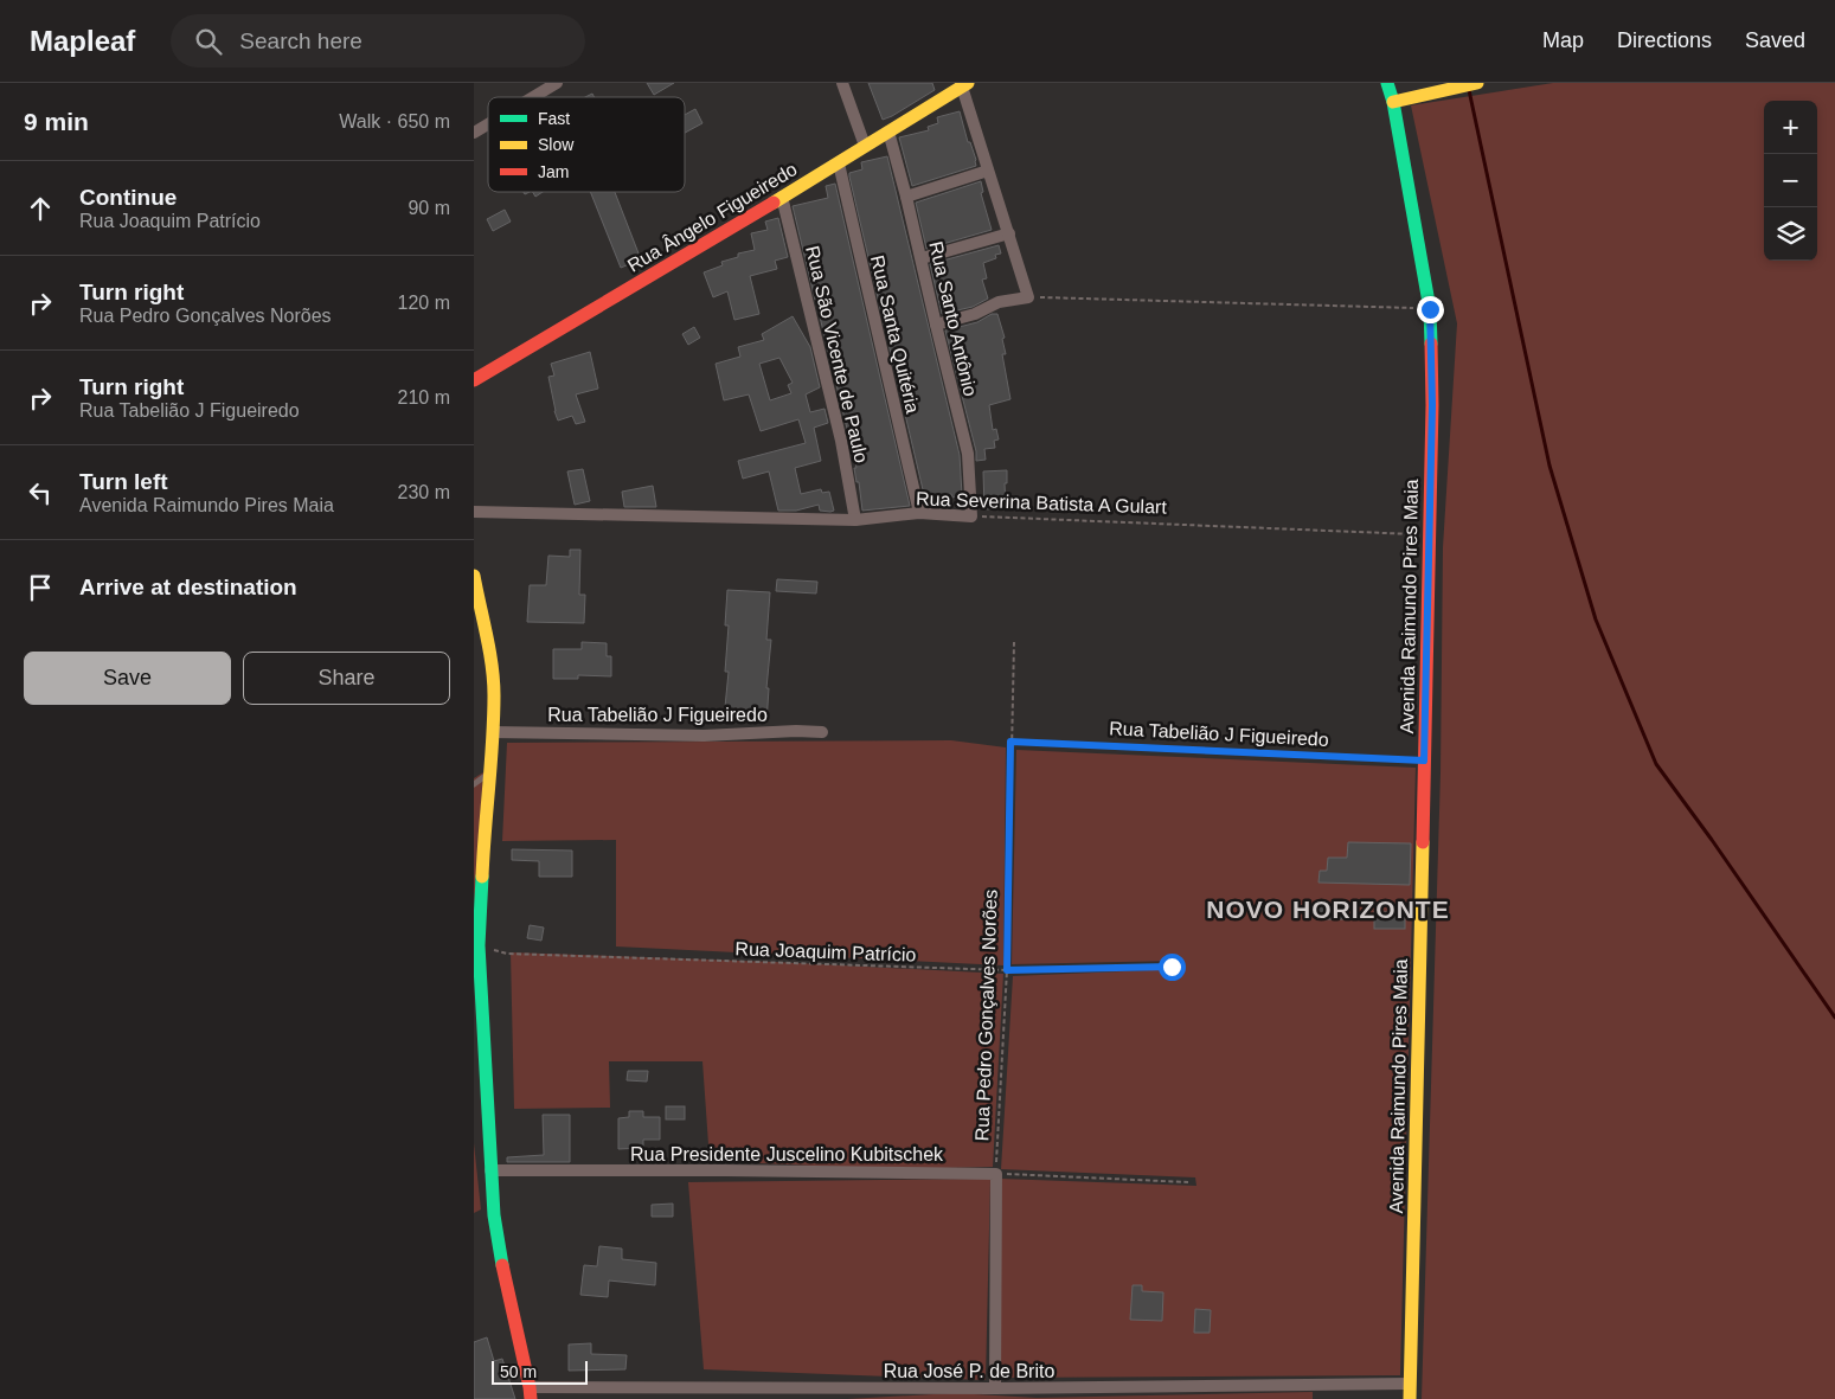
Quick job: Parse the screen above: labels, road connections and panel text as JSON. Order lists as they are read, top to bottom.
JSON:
{
  "streets": {
    "street": [
      "Rua Ângelo Figueiredo",
      "Rua Santo Antônio",
      "Rua Santa Quitéria",
      "Rua São Vicente de Paulo",
      "Rua Severina Batista A Gulart",
      "Avenida Raimundo Pires Maia",
      "Rua Tabelião J Figueiredo",
      "Rua Presidente Juscelino Kubitschek",
      "Rua José P. de Brito"
    ],
    "path": ["Rua Joaquim Patrício", "Rua Pedro Gonçalves Norões"]
  },
  "crossings": [
    ["Rua Ângelo Figueiredo", "Rua Santo Antônio"],
    ["Rua Ângelo Figueiredo", "Rua Santa Quitéria"],
    ["Rua Ângelo Figueiredo", "Rua São Vicente de Paulo"],
    ["Rua Santo Antônio", "Rua Severina Batista A Gulart"],
    ["Rua Santa Quitéria", "Rua Severina Batista A Gulart"],
    ["Rua São Vicente de Paulo", "Rua Severina Batista A Gulart"],
    ["Rua Severina Batista A Gulart", "Avenida Raimundo Pires Maia"],
    ["Avenida Raimundo Pires Maia", "Rua Tabelião J Figueiredo"],
    ["Avenida Raimundo Pires Maia", "Rua José P. de Brito"],
    ["Rua Tabelião J Figueiredo", "Rua Pedro Gonçalves Norões"],
    ["Rua Joaquim Patrício", "Rua Pedro Gonçalves Norões"],
    ["Rua Pedro Gonçalves Norões", "Rua Presidente Juscelino Kubitschek"]
  ],
  "districts": ["NOVO HORIZONTE"],
  "legend": ["Fast", "Slow", "Jam"],
  "scale_bar": "50 m",
  "page": {
    "header": "Mapleaf",
    "search": "Search here",
    "nav": ["Map", "Directions", "Saved"],
    "heading": ["9 min", "Walk · 650 m"],
    "map_buttons": ["+", "−"],
    "list": [
      ["Continue", "Rua Joaquim Patrício", "90 m"],
      ["Turn right", "Rua Pedro Gonçalves Norões", "120 m"],
      ["Turn right", "Rua Tabelião J Figueiredo", "210 m"],
      ["Turn left", "Avenida Raimundo Pires Maia", "230 m"],
      "Arrive at destination"
    ],
    "buttons": ["Save", "Share"],
    "scale": "50 m"
  }
}
